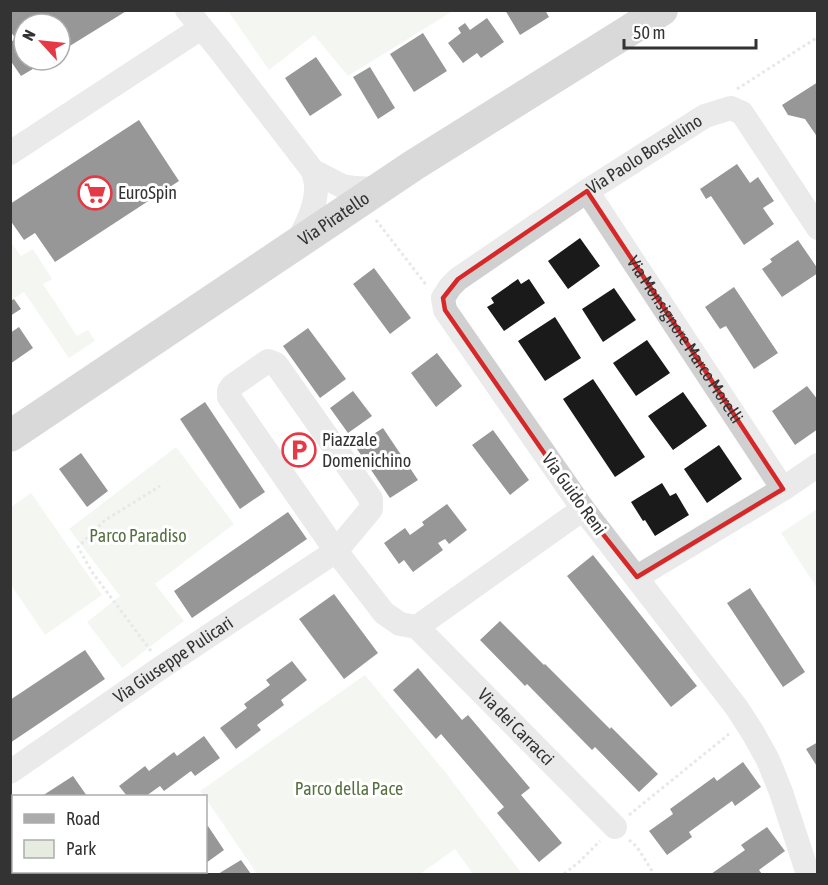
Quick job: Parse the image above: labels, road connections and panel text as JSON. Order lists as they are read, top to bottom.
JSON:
{
  "streets": {
    "main road": ["Via Piratello"],
    "street": [
      "Via Paolo Borsellino",
      "Via Monsignore Marco Morelli",
      "Via Guido Reni",
      "Via Giuseppe Pulicari",
      "Via dei Carracci"
    ]
  },
  "crossings": [
    ["Via Paolo Borsellino", "Via Monsignore Marco Morelli"],
    ["Via Paolo Borsellino", "Via Guido Reni"],
    ["Via Giuseppe Pulicari", "Via dei Carracci"]
  ],
  "parks": ["Parco Paradiso", "Parco della Pace"],
  "places": {
    "supermarket": ["EuroSpin"],
    "parking": ["Piazzale Domenichino"]
  },
  "legend": ["Road", "Park"],
  "scale_bar": "50 m",
  "north": "top left"
}
